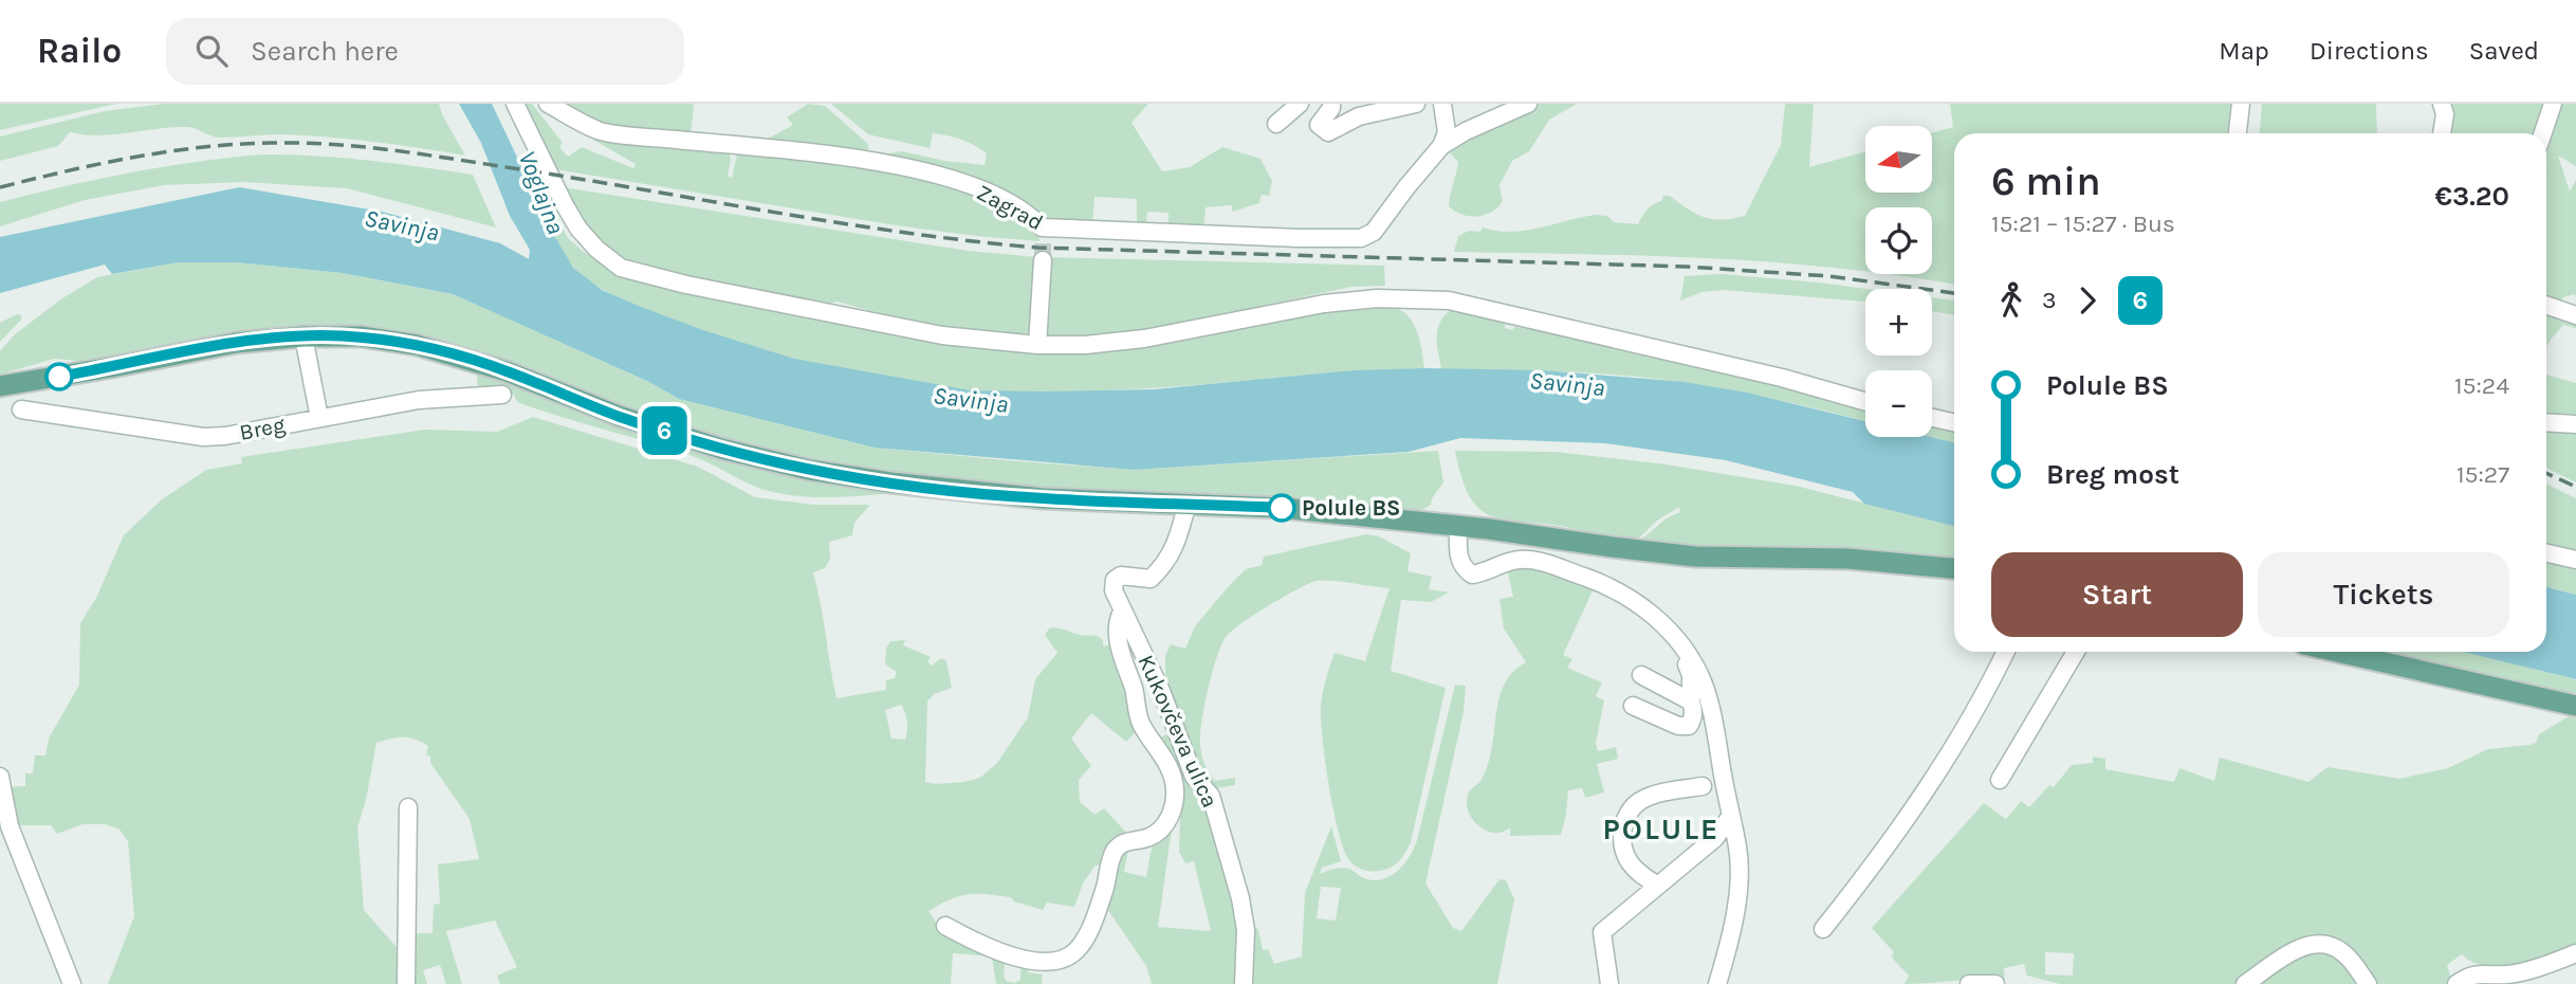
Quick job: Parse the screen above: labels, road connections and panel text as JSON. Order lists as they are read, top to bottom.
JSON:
{
  "streets": {
    "street": ["Zagrad", "Breg", "Kukovčeva ulica"]
  },
  "districts": ["POLULE"],
  "water": ["Voglajna", "Savinja"],
  "places": ["Polule BS"],
  "lines": ["bus line 6"],
  "north": "left",
  "page": {
    "header": "Railo",
    "search": "Search here",
    "nav": ["Map", "Directions", "Saved"],
    "on_map": "6",
    "map_buttons": ["+", "−"],
    "heading": ["6 min", "15:21 – 15:27 · Bus", "€3.20"],
    "legs": ["3", "6"],
    "list": [
      {
        "name": "Polule BS",
        "value": "15:24"
      },
      {
        "name": "Breg most",
        "value": "15:27"
      }
    ],
    "buttons": ["Start", "Tickets"]
  }
}
